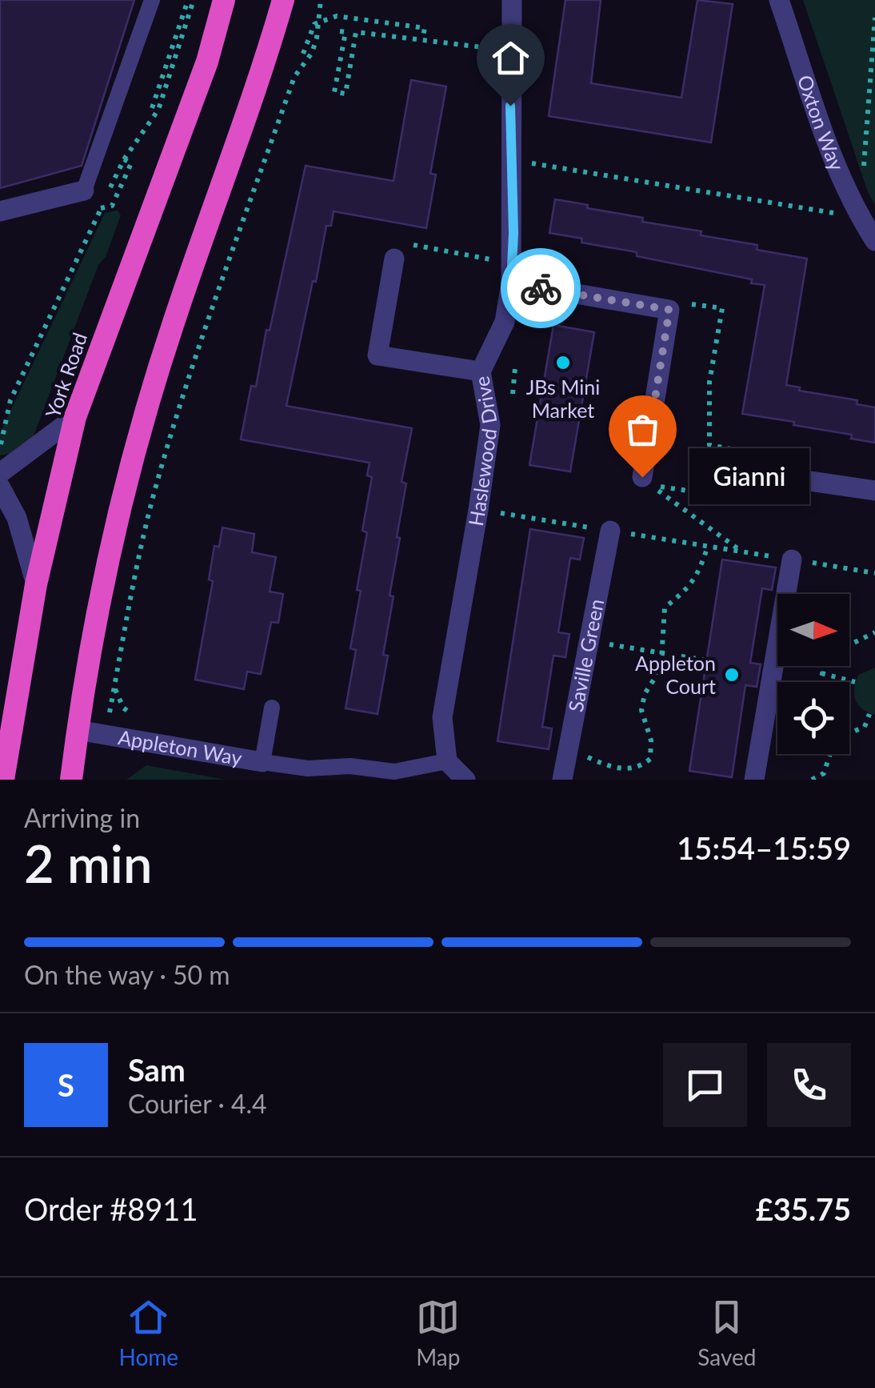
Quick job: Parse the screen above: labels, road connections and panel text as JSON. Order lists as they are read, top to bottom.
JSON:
{
  "streets": {
    "highway": ["York Road"],
    "street": [
      "Oxton Way",
      "Haslewood Drive",
      "Saville Green",
      "Appleton Way"
    ]
  },
  "crossings": [
    ["Haslewood Drive", "Appleton Way"]
  ],
  "places": ["JBs Mini Market", "Gianni", "Appleton Court"],
  "north": "right",
  "page": {
    "bubble": "Gianni",
    "heading": ["2 min", "Arriving in", "15:54–15:59"],
    "panel": [
      "Sam",
      "Courier · 4.4",
      "Order #8911",
      "£35.75"
    ],
    "bar": "On the way · 50 m",
    "round": "S",
    "tabs": ["Home", "Map", "Saved"]
  }
}
